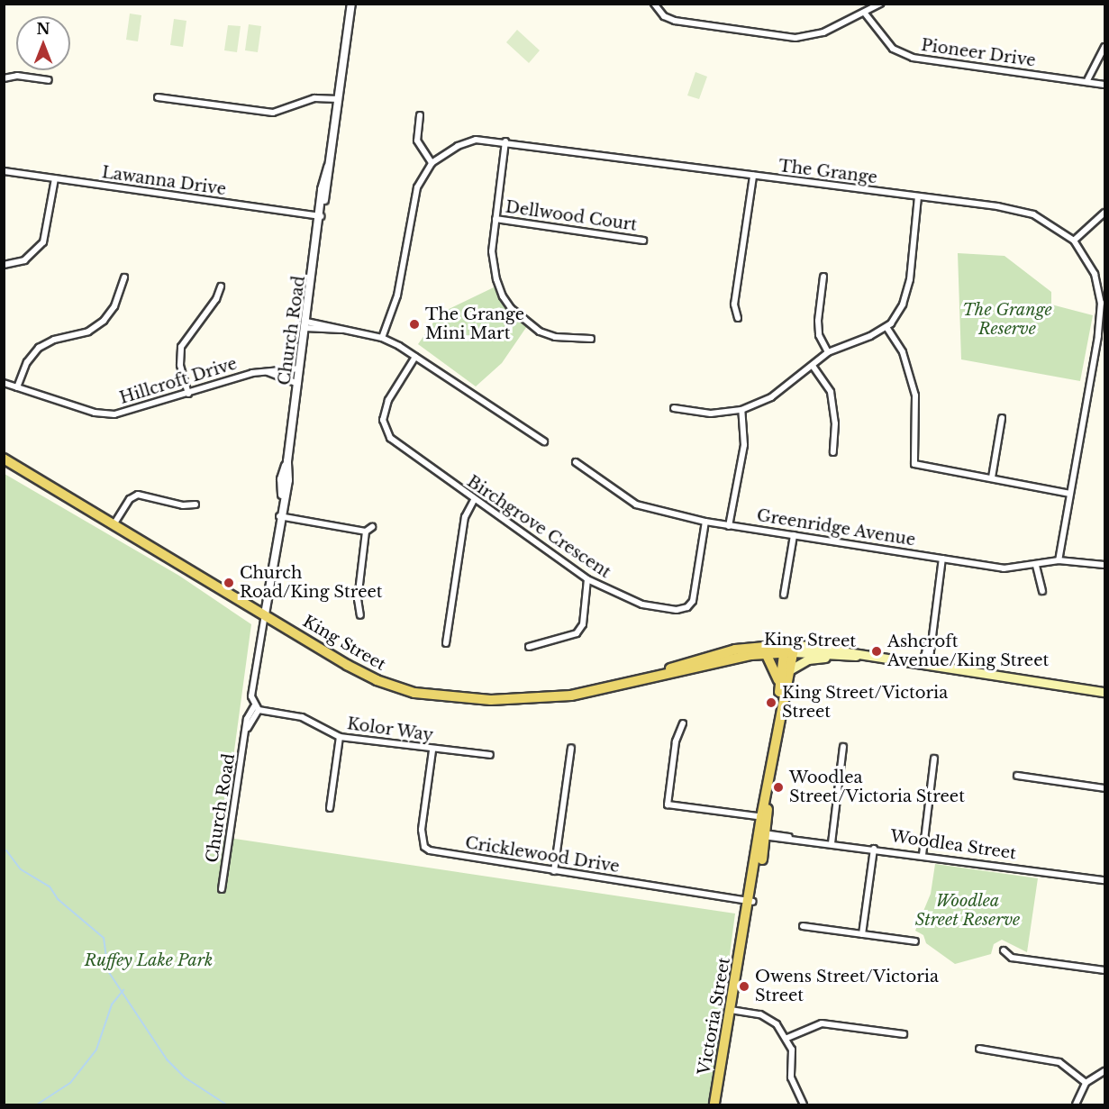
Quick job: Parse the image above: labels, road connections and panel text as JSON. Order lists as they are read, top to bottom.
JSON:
{
  "streets": {
    "main road": ["King Street", "Victoria Street"],
    "street": [
      "Pioneer Drive",
      "The Grange",
      "Lawanna Drive",
      "Dellwood Court",
      "Church Road",
      "Hillcroft Drive",
      "Birchgrove Crescent",
      "Greenridge Avenue",
      "Kolor Way",
      "Woodlea Street",
      "Cricklewood Drive"
    ]
  },
  "crossings": [
    ["The Grange", "Greenridge Avenue"],
    ["Lawanna Drive", "Church Road"],
    ["Church Road", "Hillcroft Drive"],
    ["Church Road", "King Street"],
    ["Church Road", "Kolor Way"],
    ["Birchgrove Crescent", "Greenridge Avenue"],
    ["King Street", "Victoria Street"],
    ["Kolor Way", "Cricklewood Drive"],
    ["Woodlea Street", "Victoria Street"],
    ["Cricklewood Drive", "Victoria Street"]
  ],
  "parks": ["The Grange Reserve", "Woodlea Street Reserve", "Ruffey Lake Park"],
  "places": [
    "The Grange Mini Mart",
    "Church Road/King Street",
    "Ashcroft Avenue/King Street",
    "King Street/Victoria Street",
    "Woodlea Street/Victoria Street",
    "Owens Street/Victoria Street"
  ],
  "north": "top"
}
